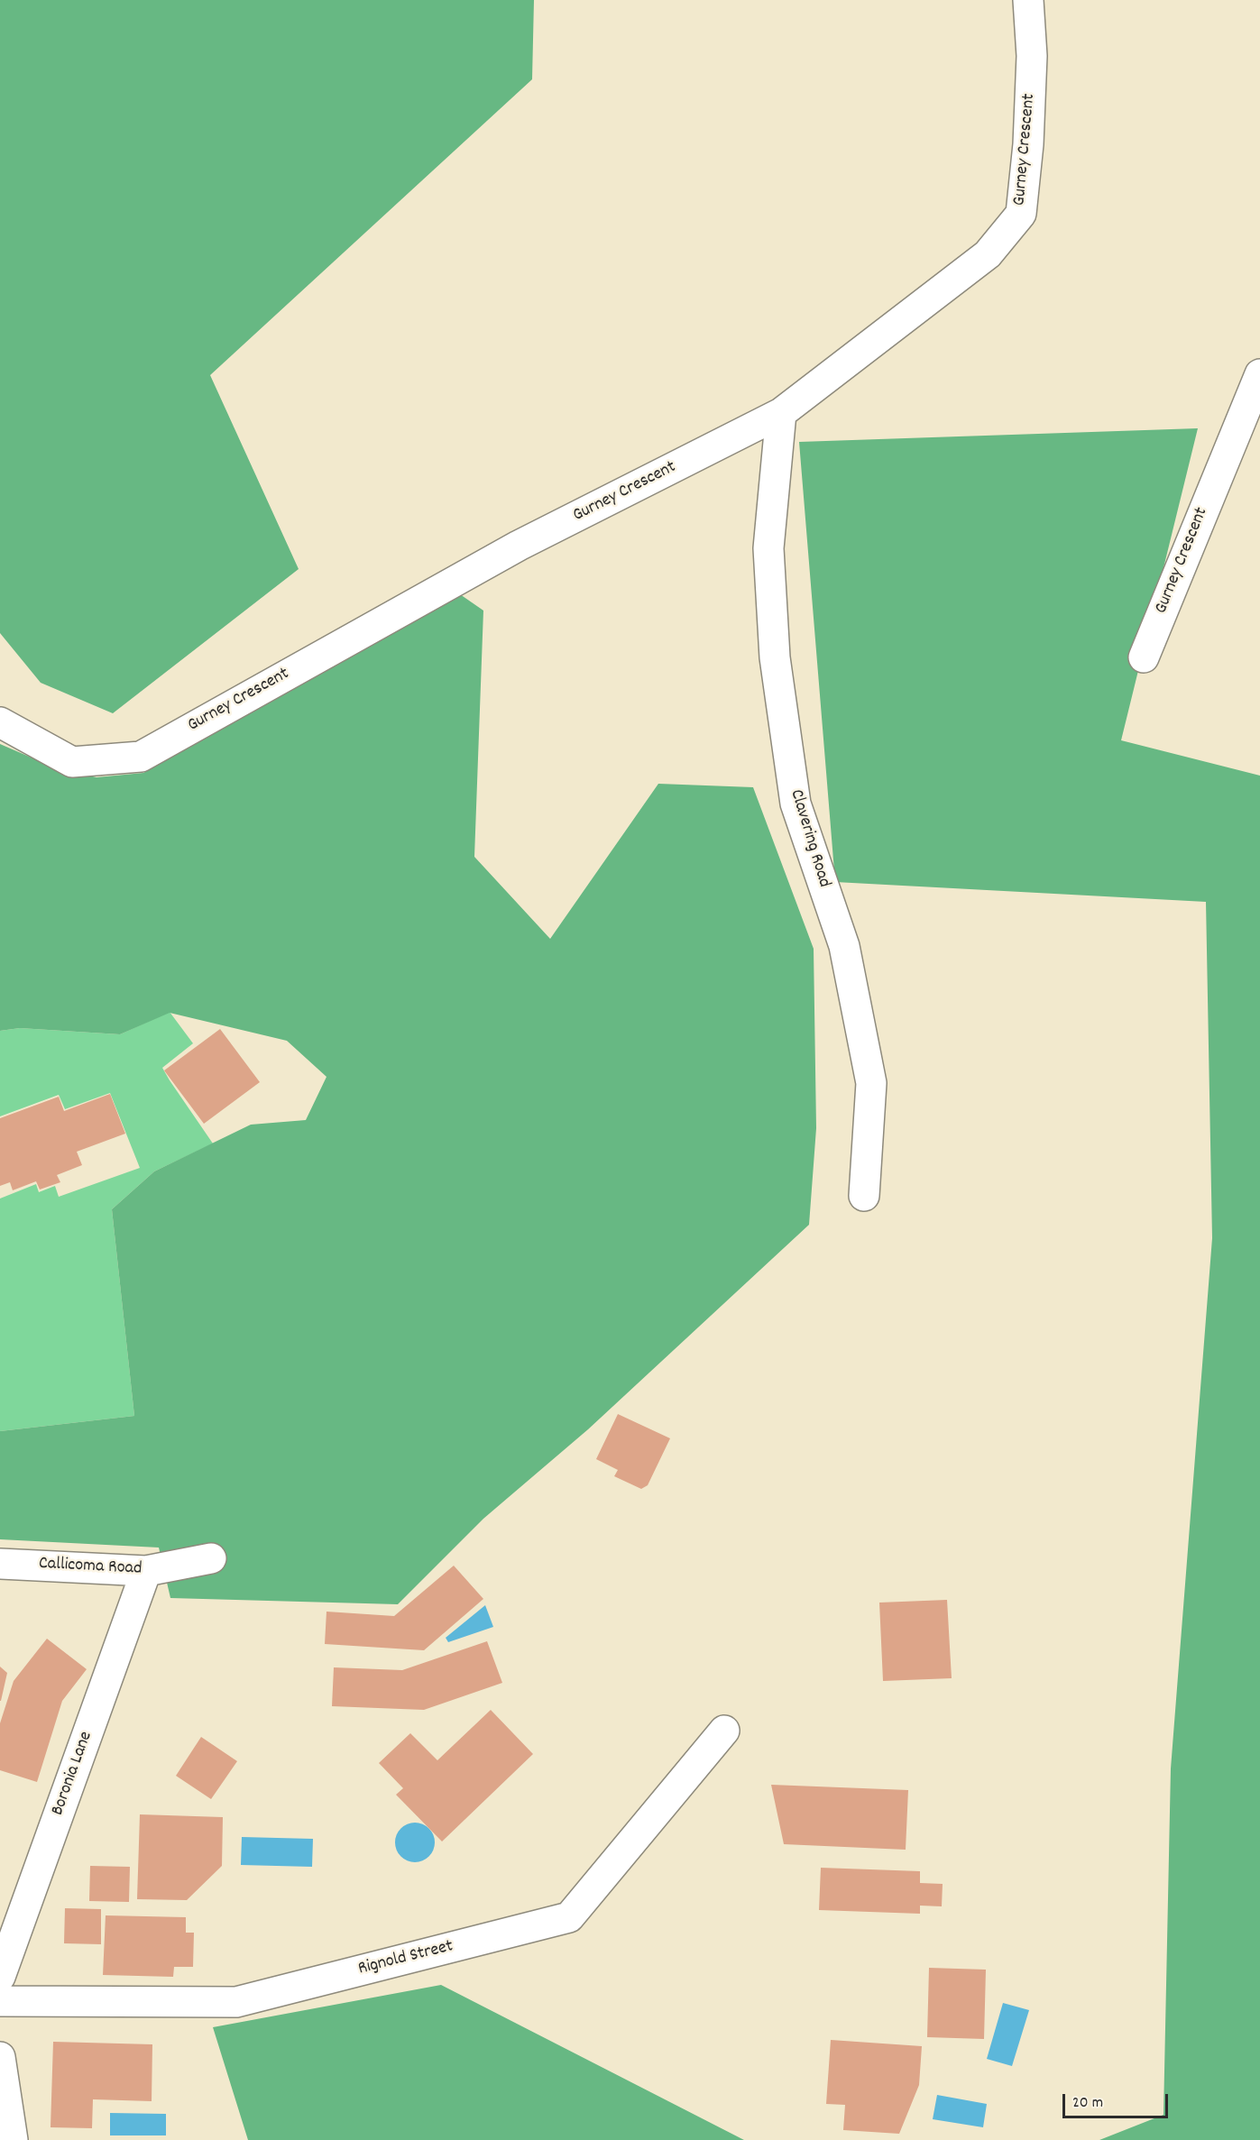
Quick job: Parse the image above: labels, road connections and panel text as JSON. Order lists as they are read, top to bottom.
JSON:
{
  "streets": {
    "street": [
      "Gurney Crescent",
      "Clavering Road",
      "Callicoma Road",
      "Boronia Lane",
      "Rignold Street"
    ]
  },
  "crossings": [
    ["Gurney Crescent", "Clavering Road"],
    ["Callicoma Road", "Boronia Lane"]
  ],
  "scale_bar": "20 m"
}
